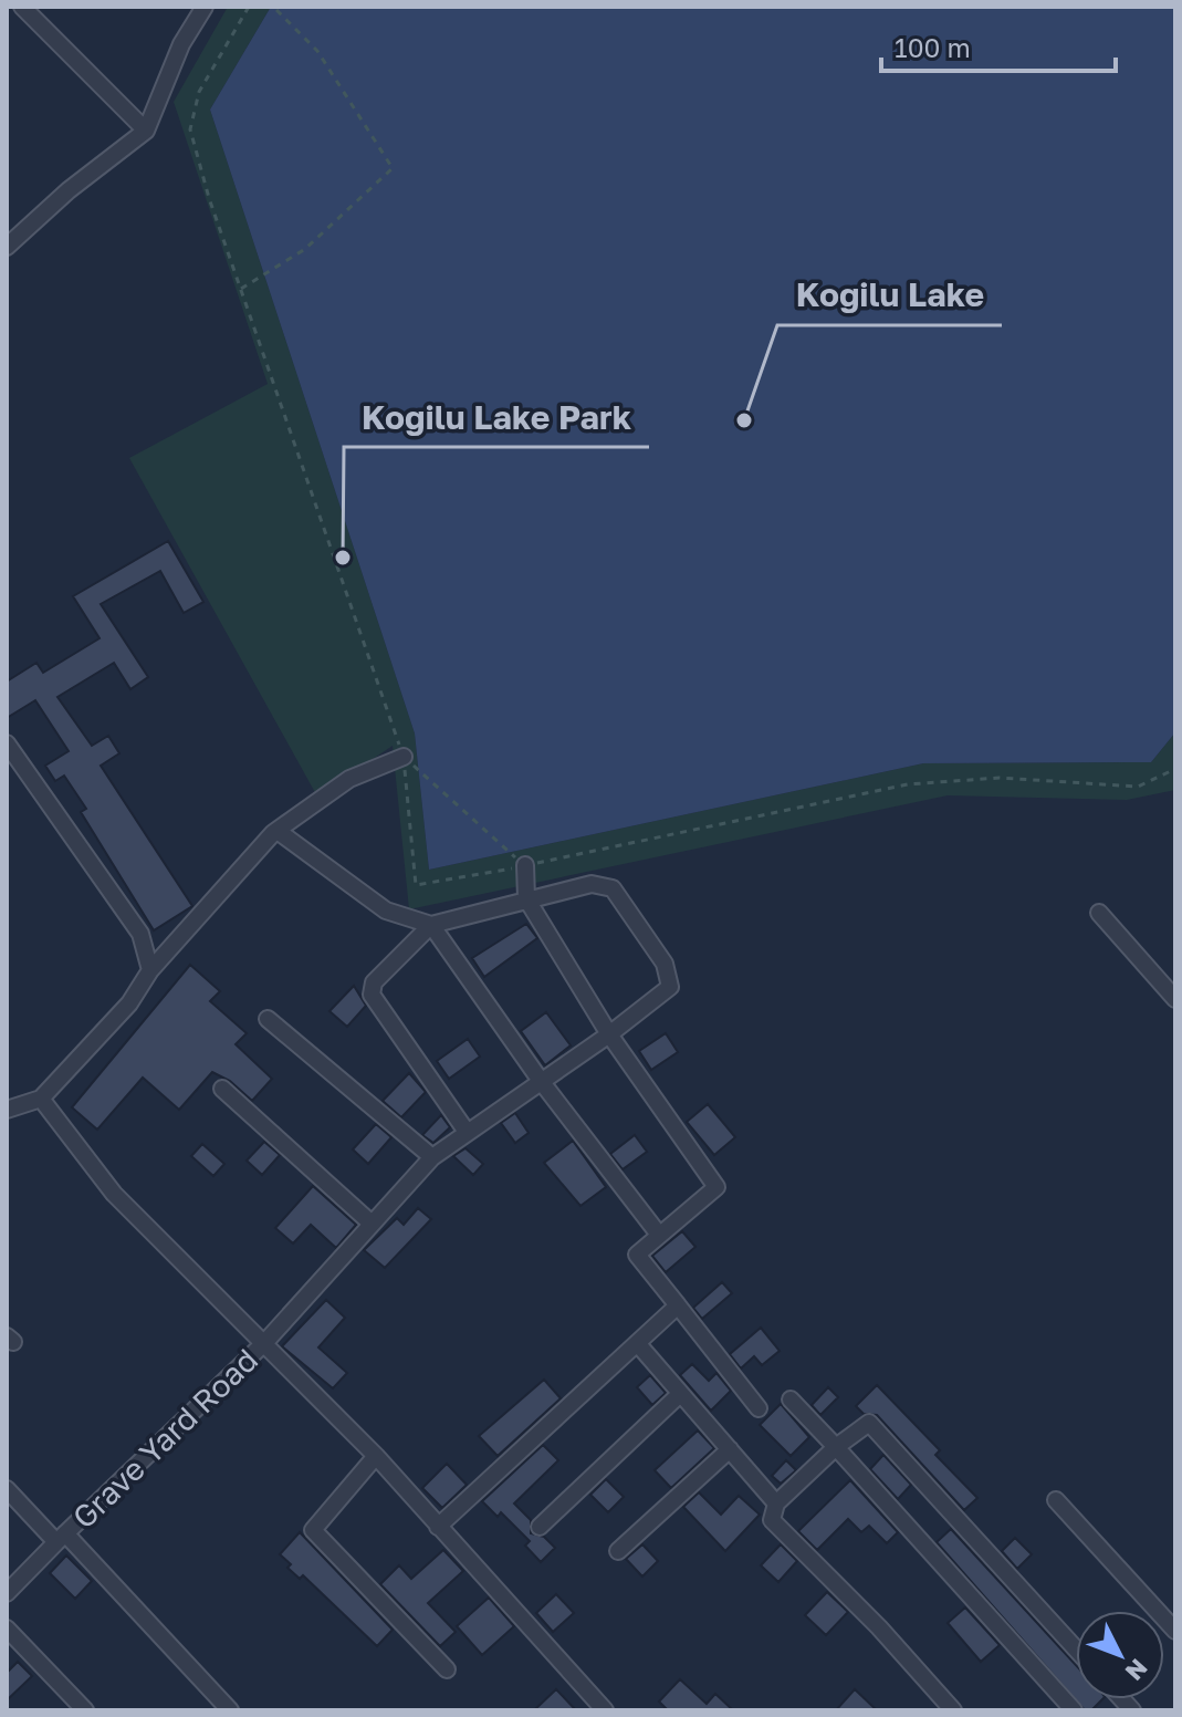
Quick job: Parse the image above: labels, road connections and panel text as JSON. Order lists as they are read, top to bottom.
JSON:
{
  "streets": {
    "street": ["Grave Yard Road"]
  },
  "places": ["Kogilu Lake", "Kogilu Lake Park"],
  "scale_bar": "100 m",
  "north": "bottom right"
}
